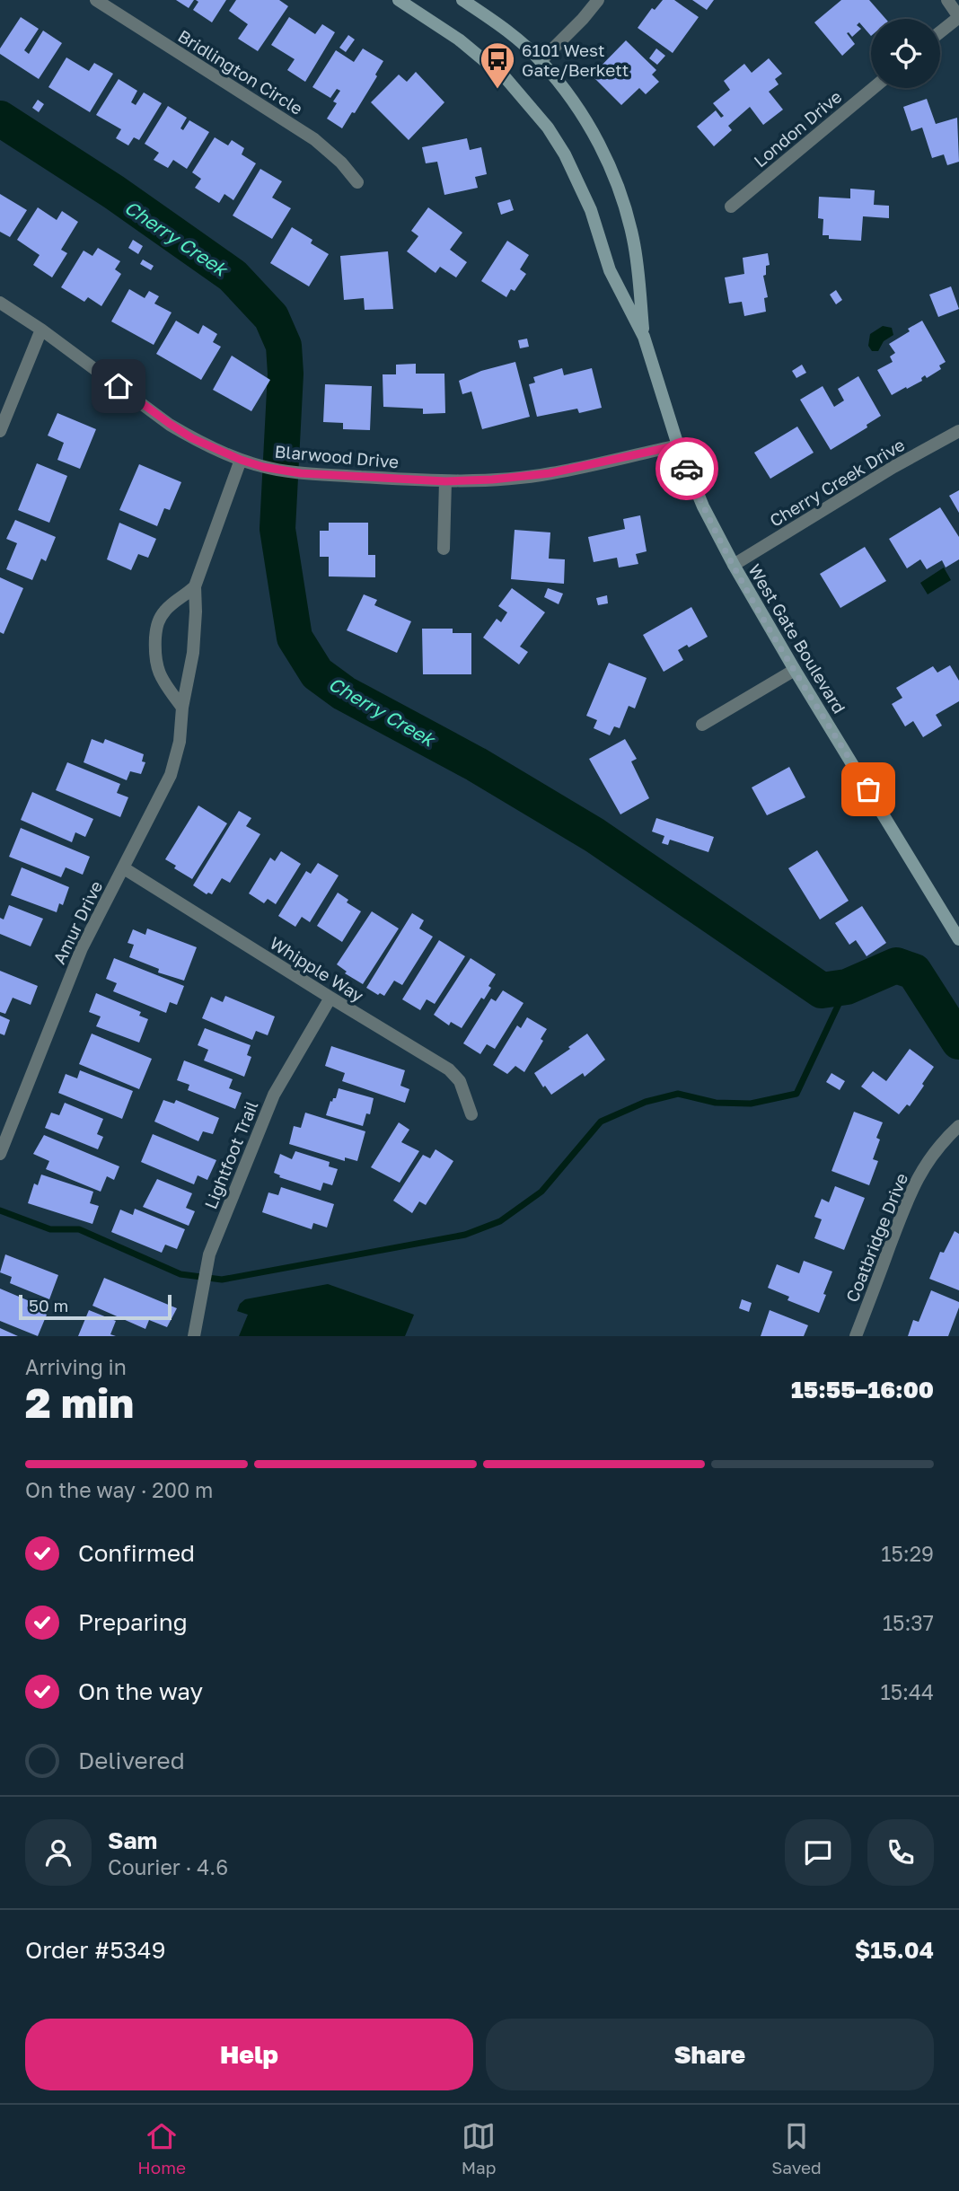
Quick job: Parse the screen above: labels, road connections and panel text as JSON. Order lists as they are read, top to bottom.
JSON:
{
  "streets": {
    "main road": ["West Gate Boulevard"],
    "street": [
      "Bridlington Circle",
      "London Drive",
      "Blarwood Drive",
      "Cherry Creek Drive",
      "Amur Drive",
      "Whipple Way",
      "Lightfoot Trail",
      "Coatbridge Drive"
    ]
  },
  "crossings": [
    ["Blarwood Drive", "West Gate Boulevard"],
    ["Blarwood Drive", "Amur Drive"],
    ["Cherry Creek Drive", "West Gate Boulevard"],
    ["Amur Drive", "Whipple Way"],
    ["Whipple Way", "Lightfoot Trail"]
  ],
  "water": ["Cherry Creek"],
  "places": {
    "bus stop": ["6101 West Gate/Berkett"]
  },
  "scale_bar": "50 m",
  "page": {
    "scale": "50 m",
    "heading": ["2 min", "Arriving in", "15:55–16:00"],
    "panel": [
      "Sam",
      "Courier · 4.6",
      "Order #5349",
      "$15.04"
    ],
    "bar": "On the way · 200 m",
    "list": [
      ["Confirmed", "15:29"],
      ["Preparing", "15:37"],
      ["On the way", "15:44"],
      "Delivered"
    ],
    "buttons": ["Help", "Share"],
    "tabs": ["Home", "Map", "Saved"]
  }
}
